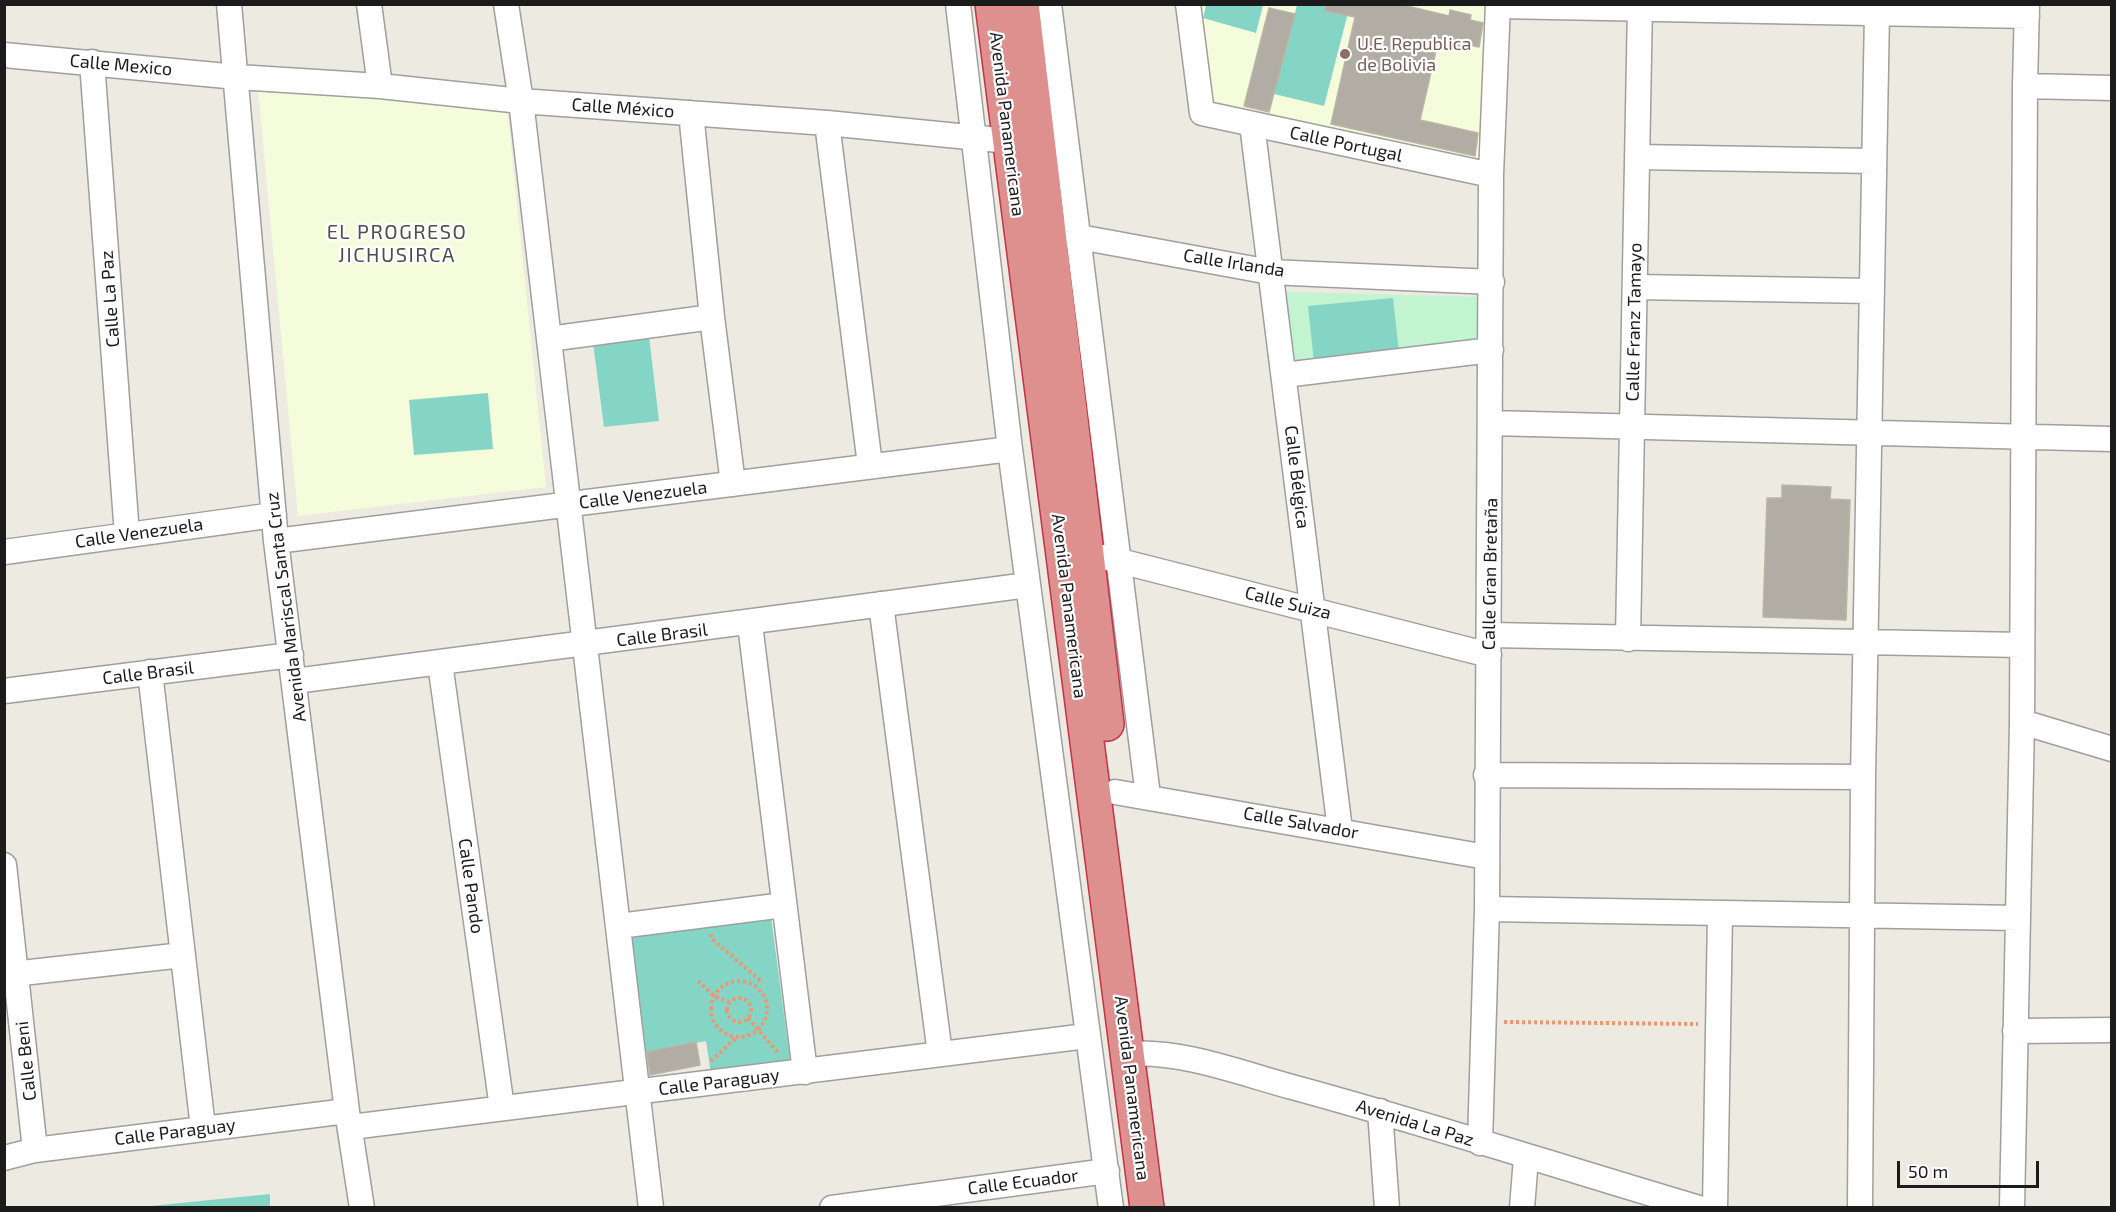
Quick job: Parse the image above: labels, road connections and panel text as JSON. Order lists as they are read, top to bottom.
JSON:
{
  "streets": {
    "highway": ["Avenida Panamericana"],
    "street": [
      "Calle Mexico",
      "Calle México",
      "Calle Portugal",
      "Calle Irlanda",
      "Calle La Paz",
      "Calle Franz Tamayo",
      "Calle Bélgica",
      "Calle Venezuela",
      "Calle Gran Bretaña",
      "Calle Suiza",
      "Avenida Mariscal Santa Cruz",
      "Calle Brasil",
      "Calle Salvador",
      "Calle Pando",
      "Calle Beni",
      "Calle Paraguay",
      "Avenida La Paz",
      "Calle Ecuador"
    ]
  },
  "crossings": [
    ["Calle Mexico", "Calle México"],
    ["Calle Mexico", "Calle La Paz"],
    ["Calle Mexico", "Avenida Mariscal Santa Cruz"],
    ["Calle México", "Avenida Panamericana"],
    ["Calle México", "Avenida Mariscal Santa Cruz"],
    ["Avenida Panamericana", "Calle Irlanda"],
    ["Avenida Panamericana", "Calle Venezuela"],
    ["Avenida Panamericana", "Calle Suiza"],
    ["Avenida Panamericana", "Calle Brasil"],
    ["Avenida Panamericana", "Calle Salvador"],
    ["Avenida Panamericana", "Calle Paraguay"],
    ["Avenida Panamericana", "Avenida La Paz"],
    ["Avenida Panamericana", "Calle Ecuador"],
    ["Calle Portugal", "Calle Bélgica"],
    ["Calle Portugal", "Calle Gran Bretaña"],
    ["Calle Irlanda", "Calle Bélgica"],
    ["Calle Irlanda", "Calle Gran Bretaña"],
    ["Calle La Paz", "Calle Venezuela"],
    ["Calle Franz Tamayo", "Calle Suiza"],
    ["Calle Bélgica", "Calle Suiza"],
    ["Calle Bélgica", "Calle Salvador"],
    ["Calle Venezuela", "Avenida Mariscal Santa Cruz"],
    ["Calle Gran Bretaña", "Calle Suiza"],
    ["Calle Gran Bretaña", "Calle Salvador"],
    ["Calle Gran Bretaña", "Avenida La Paz"],
    ["Avenida Mariscal Santa Cruz", "Calle Brasil"],
    ["Avenida Mariscal Santa Cruz", "Calle Paraguay"],
    ["Calle Brasil", "Calle Pando"],
    ["Calle Pando", "Calle Paraguay"],
    ["Calle Beni", "Calle Paraguay"]
  ],
  "districts": ["EL PROGRESO JICHUSIRCA"],
  "places": ["U.E. Republica de Bolivia"],
  "scale_bar": "50 m"
}
